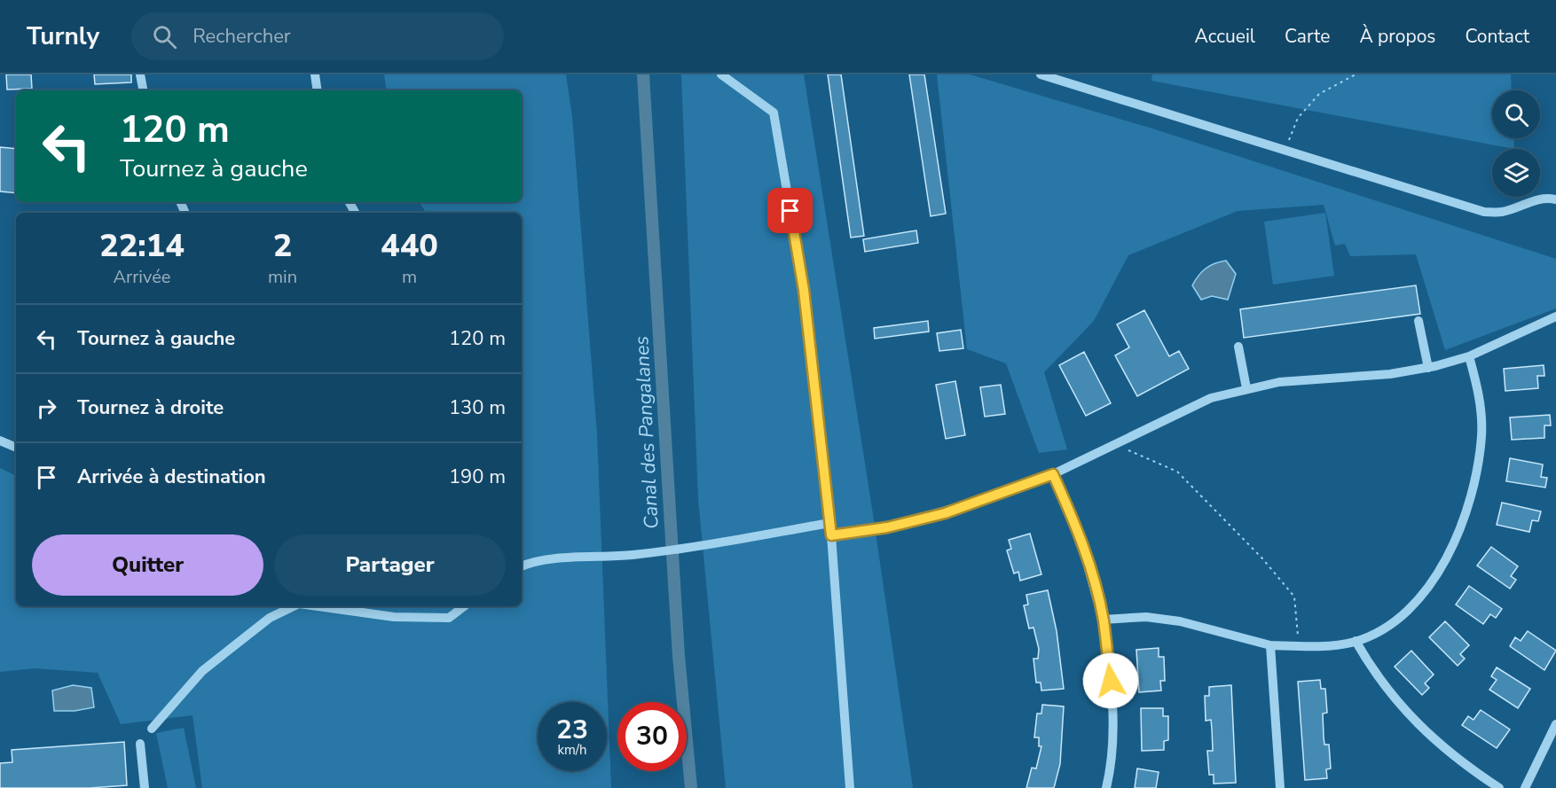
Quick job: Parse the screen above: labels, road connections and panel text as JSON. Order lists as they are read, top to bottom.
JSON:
{
  "water": ["Canal des Pangalanes"],
  "page": {
    "header": "Turnly",
    "search": "Rechercher",
    "nav": [
      "Accueil",
      "Carte",
      "À propos",
      "Contact"
    ],
    "turn": ["120 m", "Tournez à gauche"],
    "eta": [
      "22:14",
      "Arrivée",
      "2",
      "min",
      "440",
      "m"
    ],
    "list": [
      {
        "name": "Tournez à gauche",
        "value": "120 m"
      },
      {
        "name": "Tournez à droite",
        "value": "130 m"
      },
      {
        "name": "Arrivée à destination",
        "value": "190 m"
      }
    ],
    "buttons": ["Quitter", "Partager"],
    "speed": "23 km/h",
    "limit": "30"
  }
}
